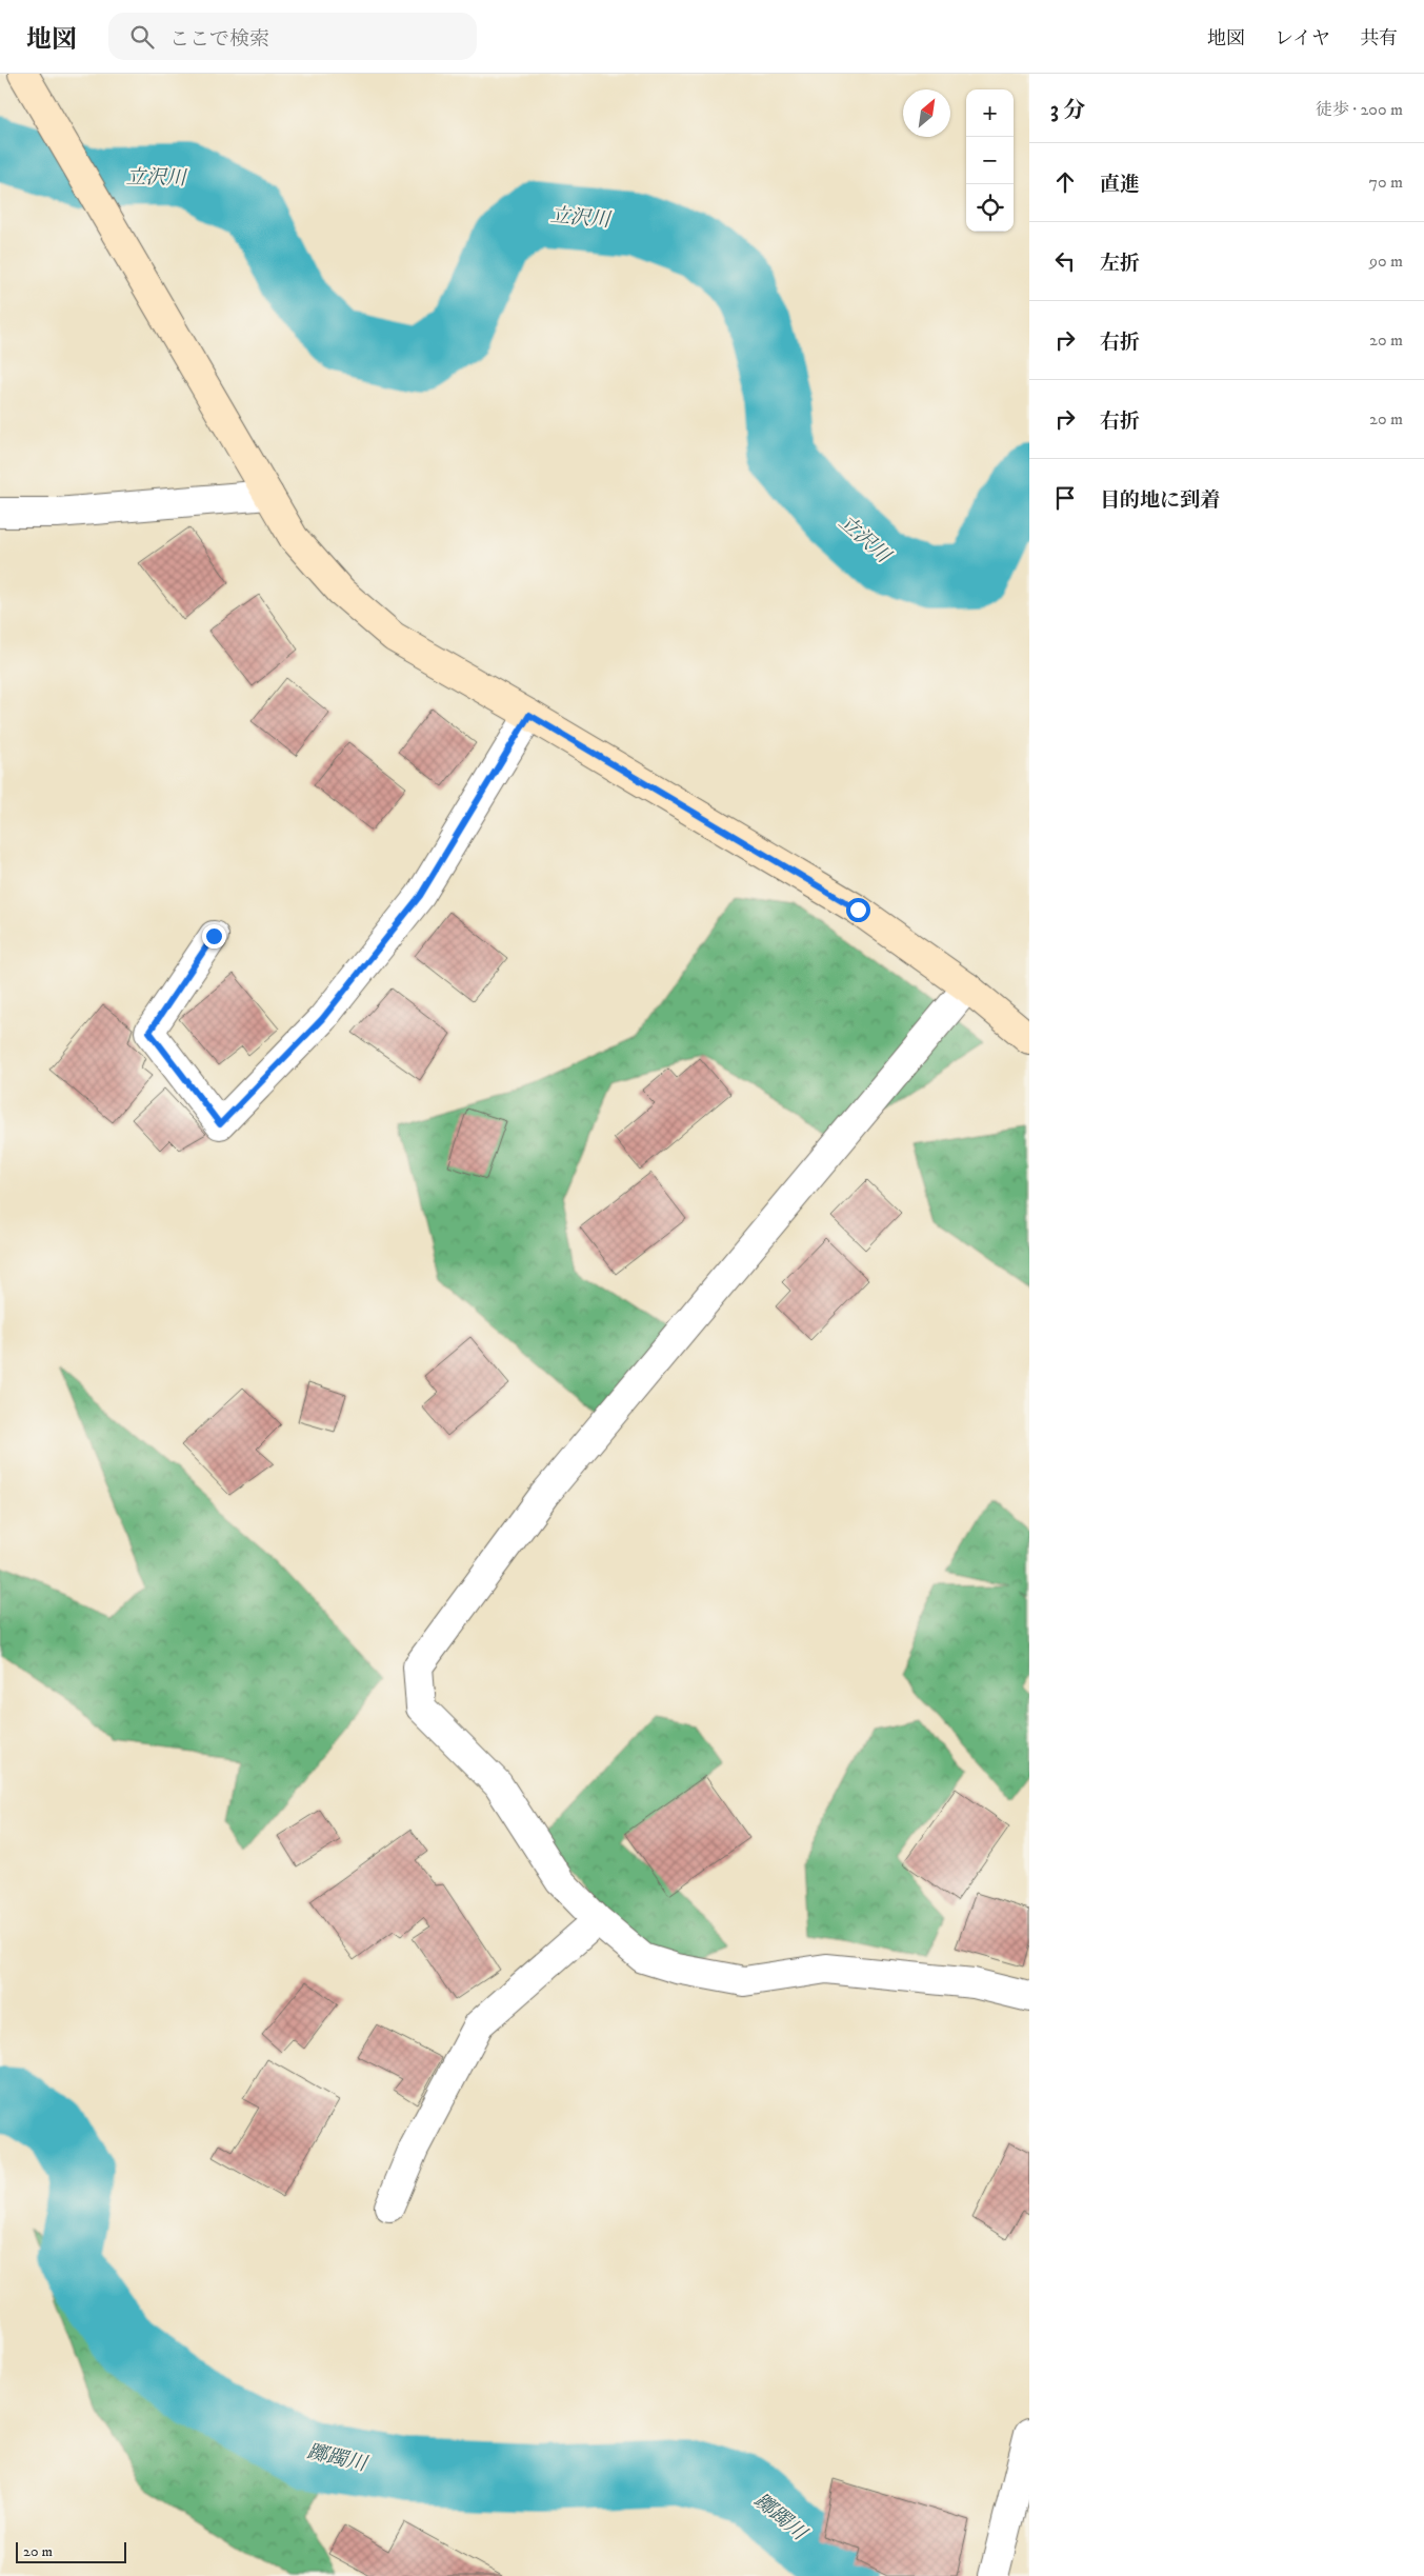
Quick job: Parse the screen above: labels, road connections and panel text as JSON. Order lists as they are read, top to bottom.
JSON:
{
  "water": ["立沢川", "躑躅川"],
  "scale_bar": "20 m",
  "north": "top right",
  "page": {
    "header": "地図",
    "search": "ここで検索",
    "nav": ["地図", "レイヤ", "共有"],
    "heading": ["3 分", "徒歩 · 200 m"],
    "map_buttons": ["+", "−"],
    "list": [
      ["直進", "70 m"],
      ["左折", "90 m"],
      ["右折", "20 m"],
      ["右折", "20 m"],
      "目的地に到着"
    ],
    "scale": "20 m"
  }
}
